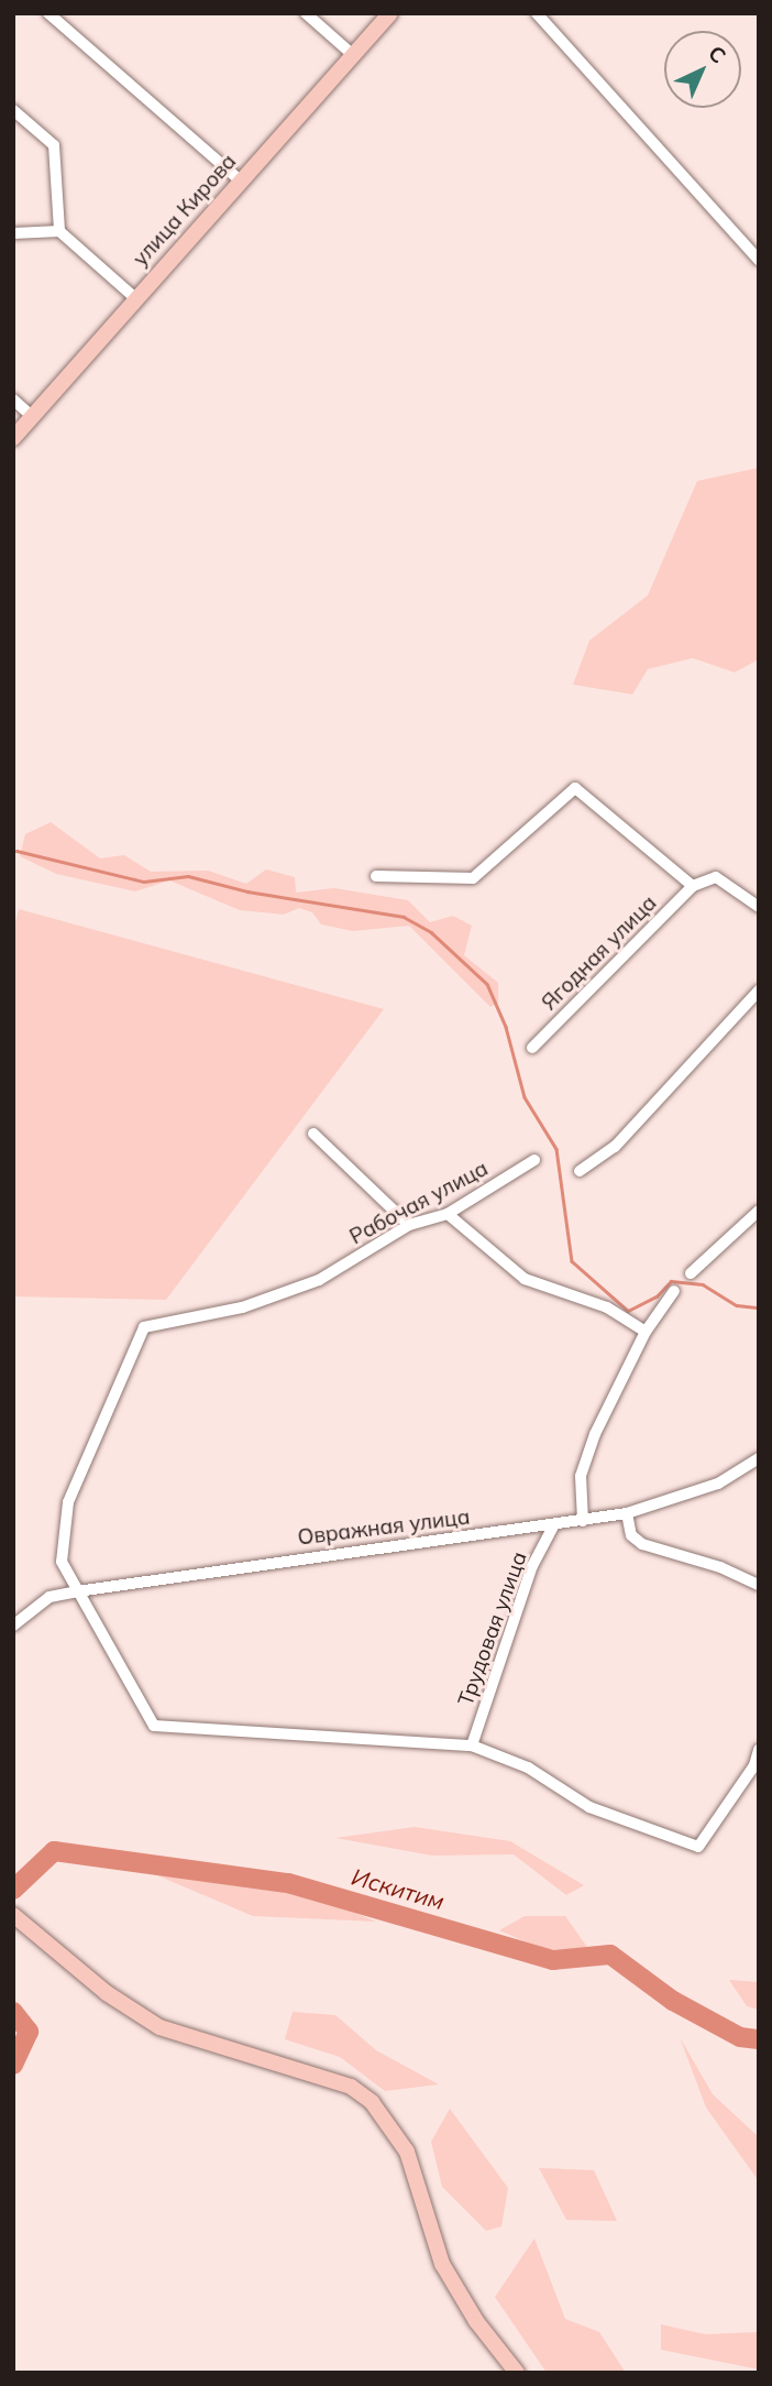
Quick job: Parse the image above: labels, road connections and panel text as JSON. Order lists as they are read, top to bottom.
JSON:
{
  "streets": {
    "main road": ["улица Кирова"],
    "street": [
      "Ягодная улица",
      "Рабочая улица",
      "Овражная улица",
      "Трудовая улица"
    ]
  },
  "crossings": [
    ["Рабочая улица", "Овражная улица"],
    ["Овражная улица", "Трудовая улица"]
  ],
  "water": ["Искитим"],
  "north": "top right"
}
